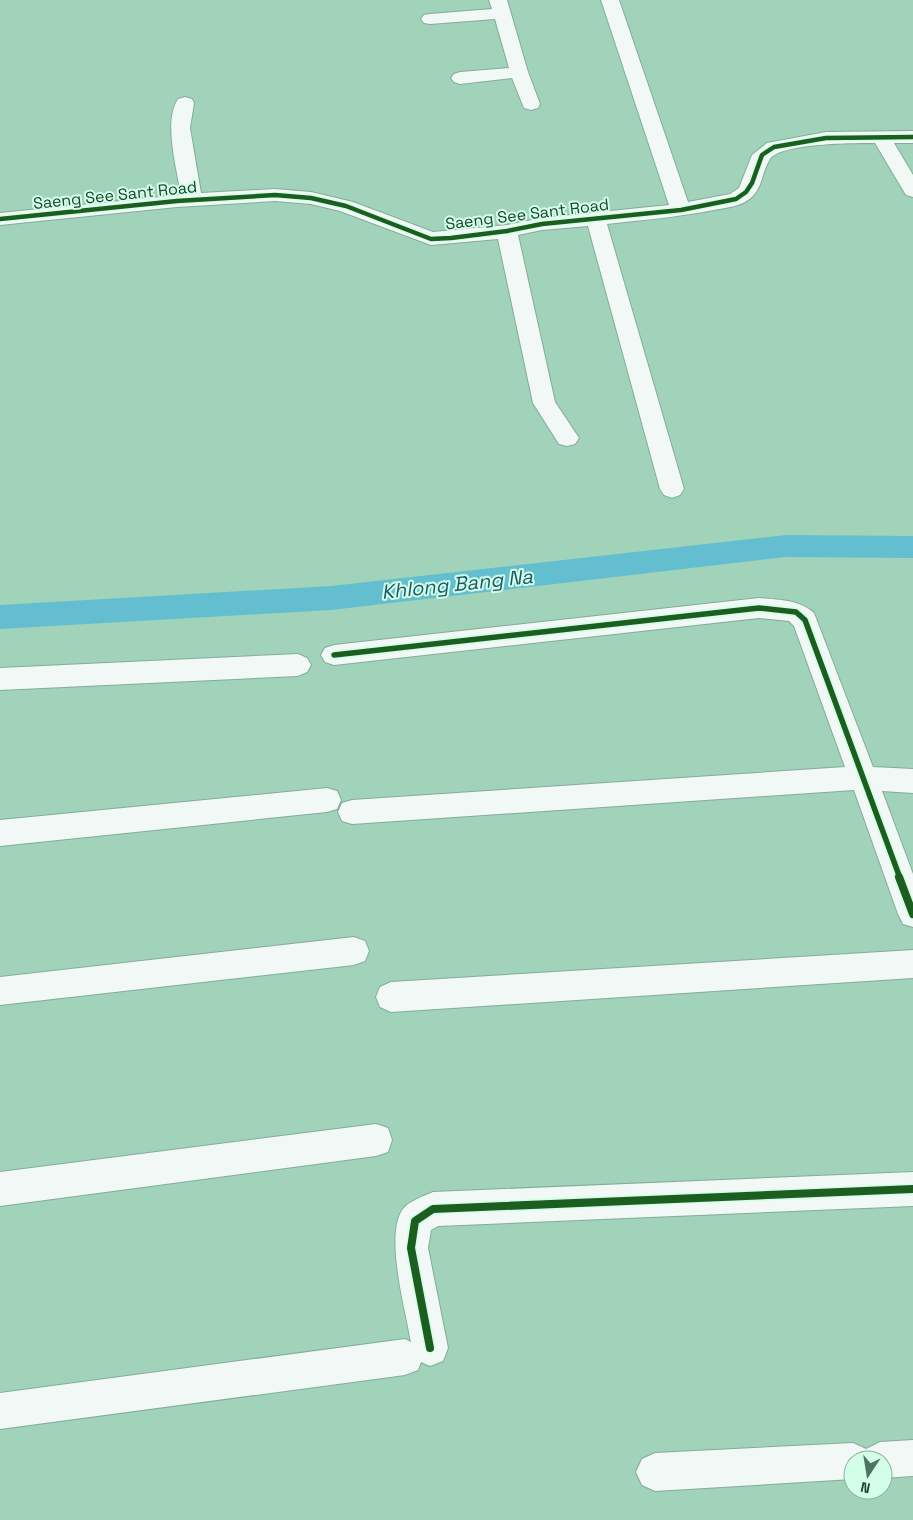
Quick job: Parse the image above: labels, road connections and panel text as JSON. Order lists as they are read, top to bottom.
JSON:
{
  "streets": {
    "street": ["Saeng See Sant Road"]
  },
  "water": ["Khlong Bang Na"],
  "north": "bottom"
}
